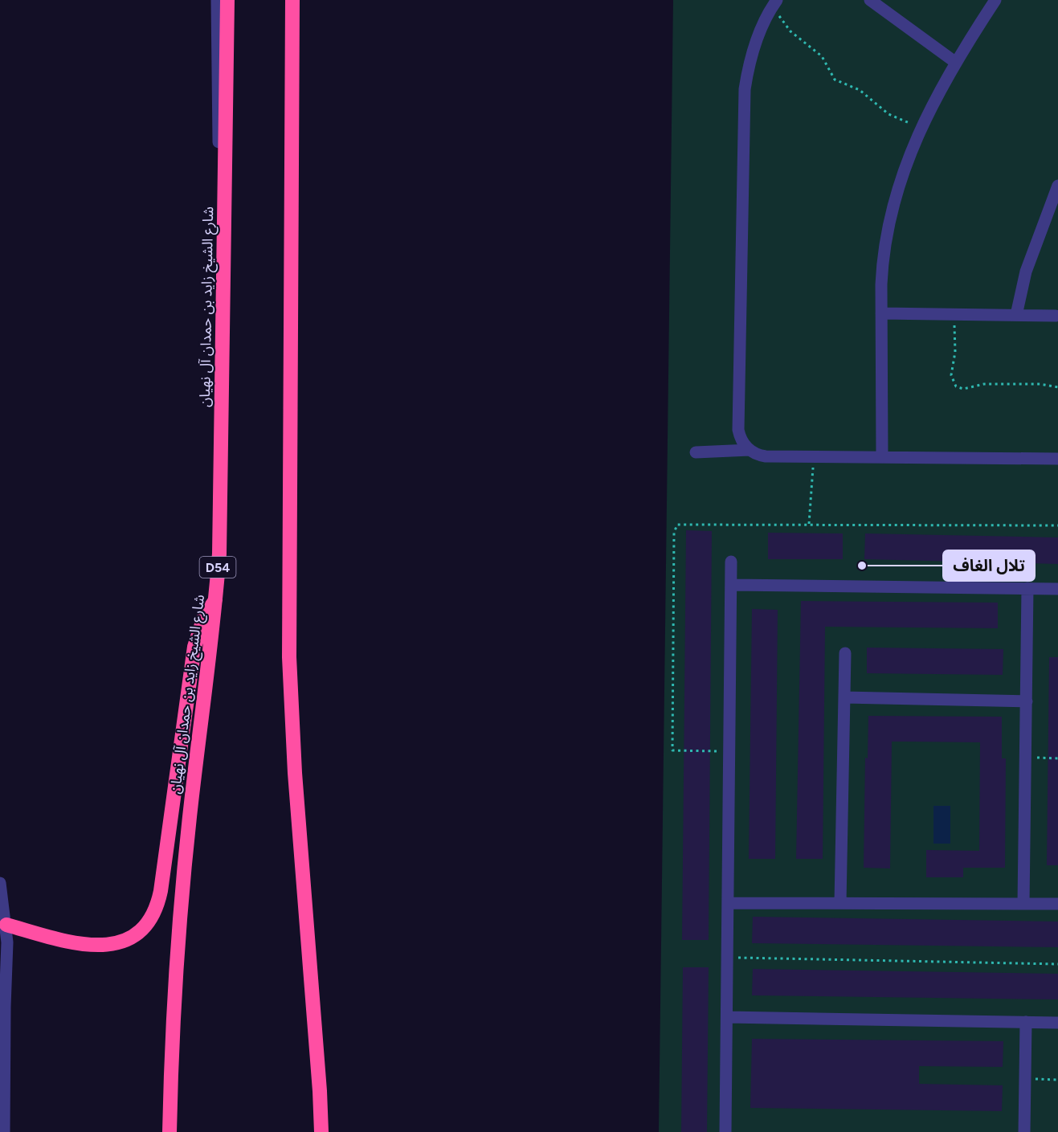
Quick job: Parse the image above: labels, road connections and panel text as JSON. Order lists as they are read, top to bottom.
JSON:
{
  "streets": {
    "highway": ["شارع الشيخ زايد بن حمدان آل نهيان", "D54"]
  },
  "places": ["تلال الغاف"]
}
